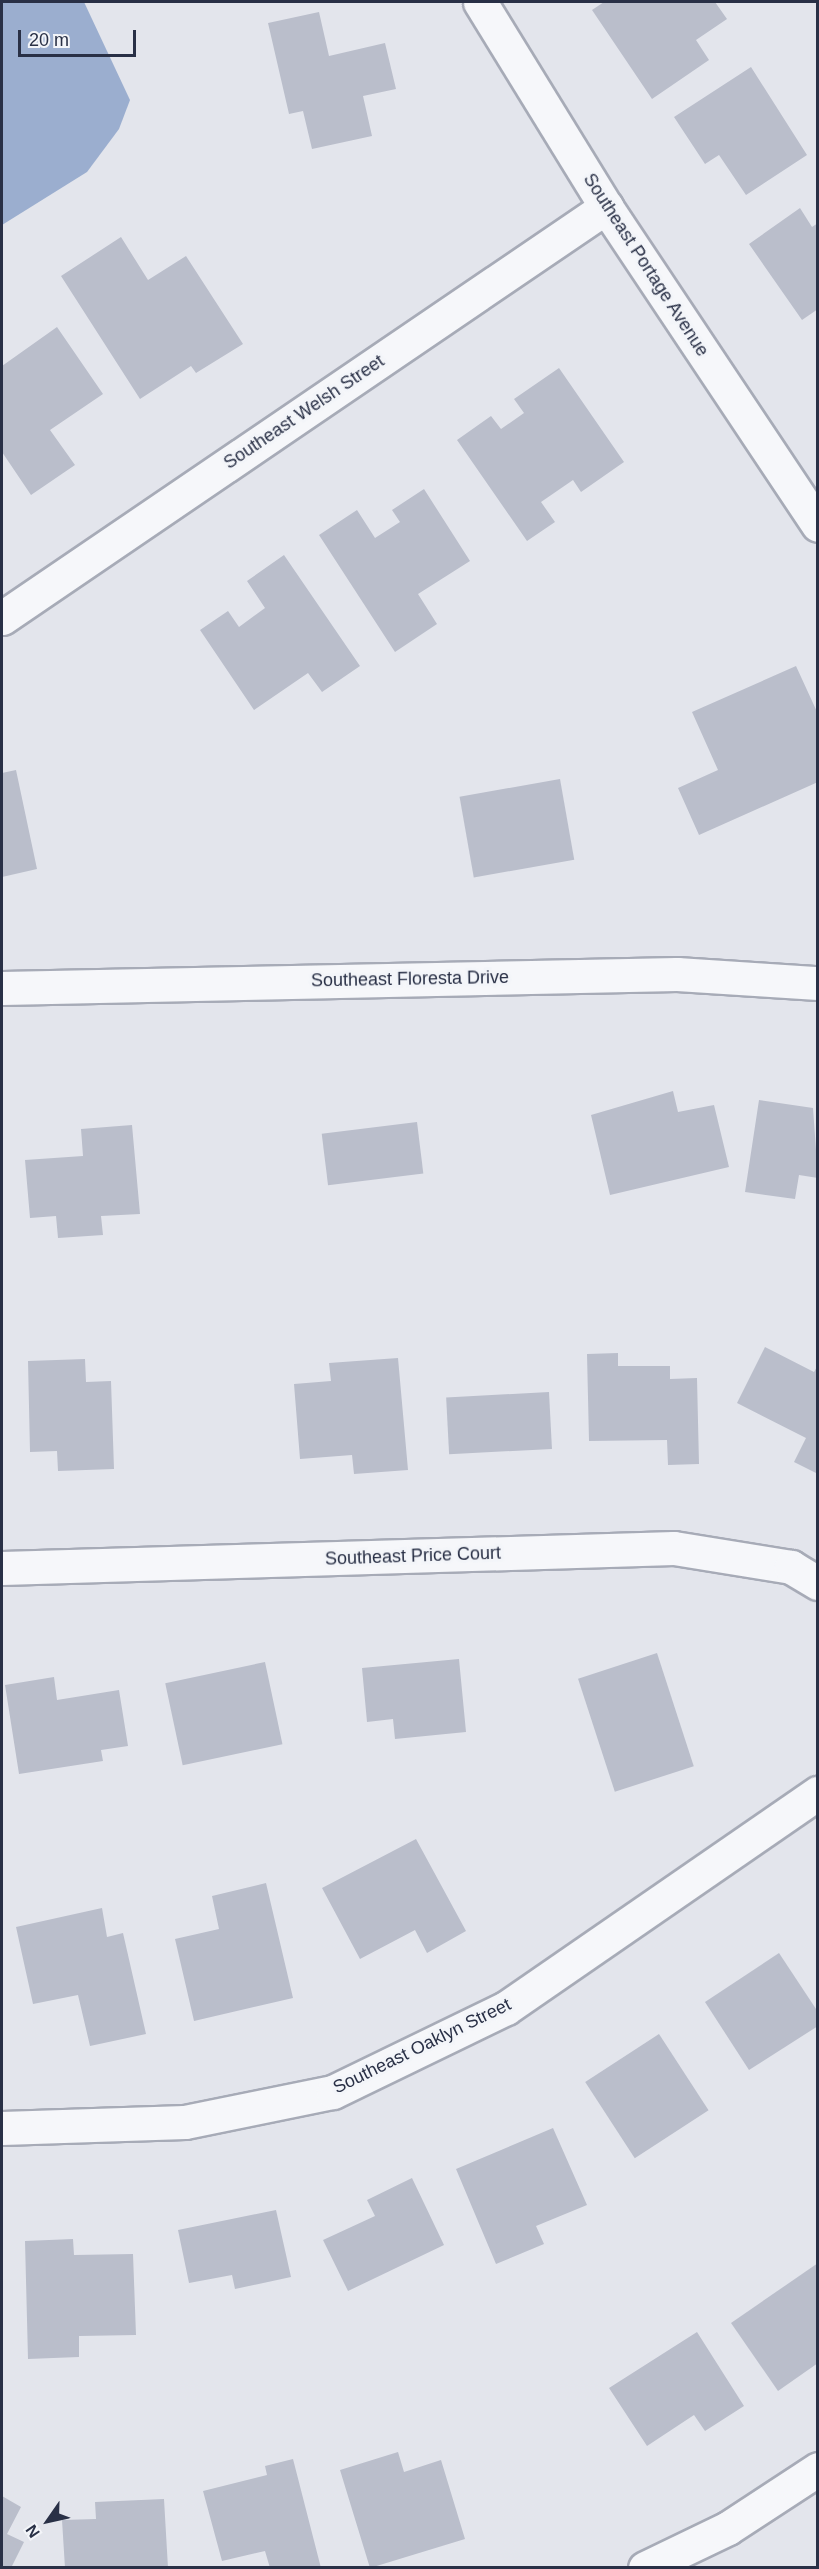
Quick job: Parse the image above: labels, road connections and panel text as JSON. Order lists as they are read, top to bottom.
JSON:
{
  "streets": {
    "street": [
      "Southeast Portage Avenue",
      "Southeast Welsh Street",
      "Southeast Floresta Drive",
      "Southeast Price Court",
      "Southeast Oaklyn Street"
    ]
  },
  "crossings": [
    ["Southeast Portage Avenue", "Southeast Welsh Street"]
  ],
  "scale_bar": "20 m",
  "north": "bottom left"
}
